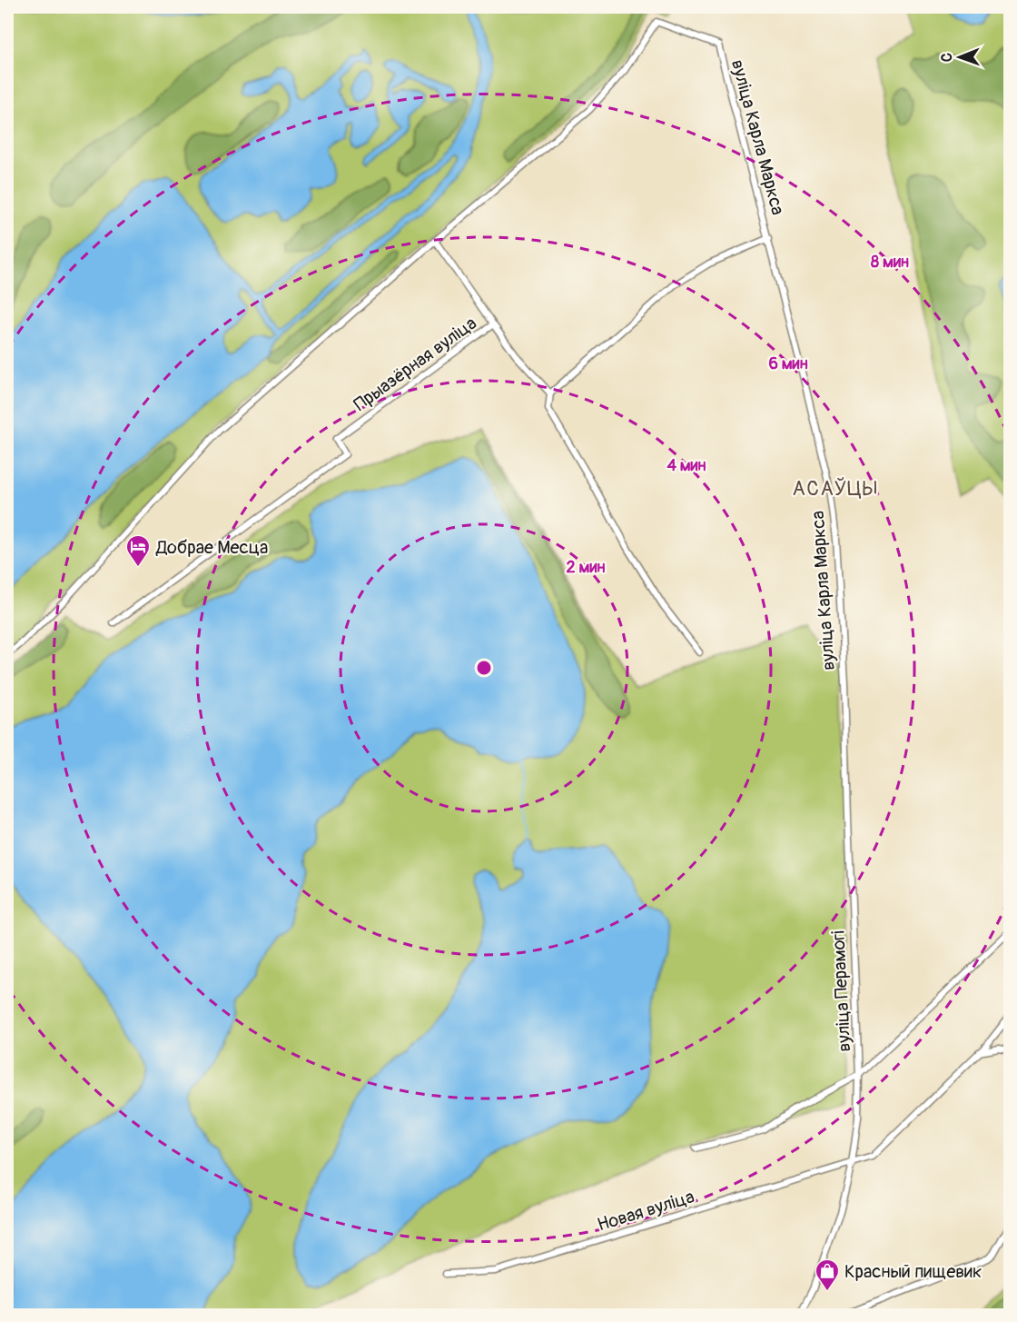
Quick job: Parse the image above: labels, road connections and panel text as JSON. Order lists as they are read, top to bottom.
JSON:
{
  "streets": {
    "street": [
      "вуліца Карла Маркса",
      "Прыазёрная вуліца",
      "вуліца Перамогі",
      "Новая вуліца"
    ]
  },
  "crossings": [
    ["вуліца Карла Маркса", "Прыазёрная вуліца"],
    ["вуліца Карла Маркса", "вуліца Перамогі"],
    ["вуліца Перамогі", "Новая вуліца"]
  ],
  "districts": ["АСАЎЦЫ"],
  "places": {
    "hotel": ["Добрае Месца"],
    "shop": ["Красный пищевик"]
  },
  "north": "left",
  "rings": [
    "8 мин",
    "6 мин",
    "4 мин",
    "2 мин"
  ]
}
